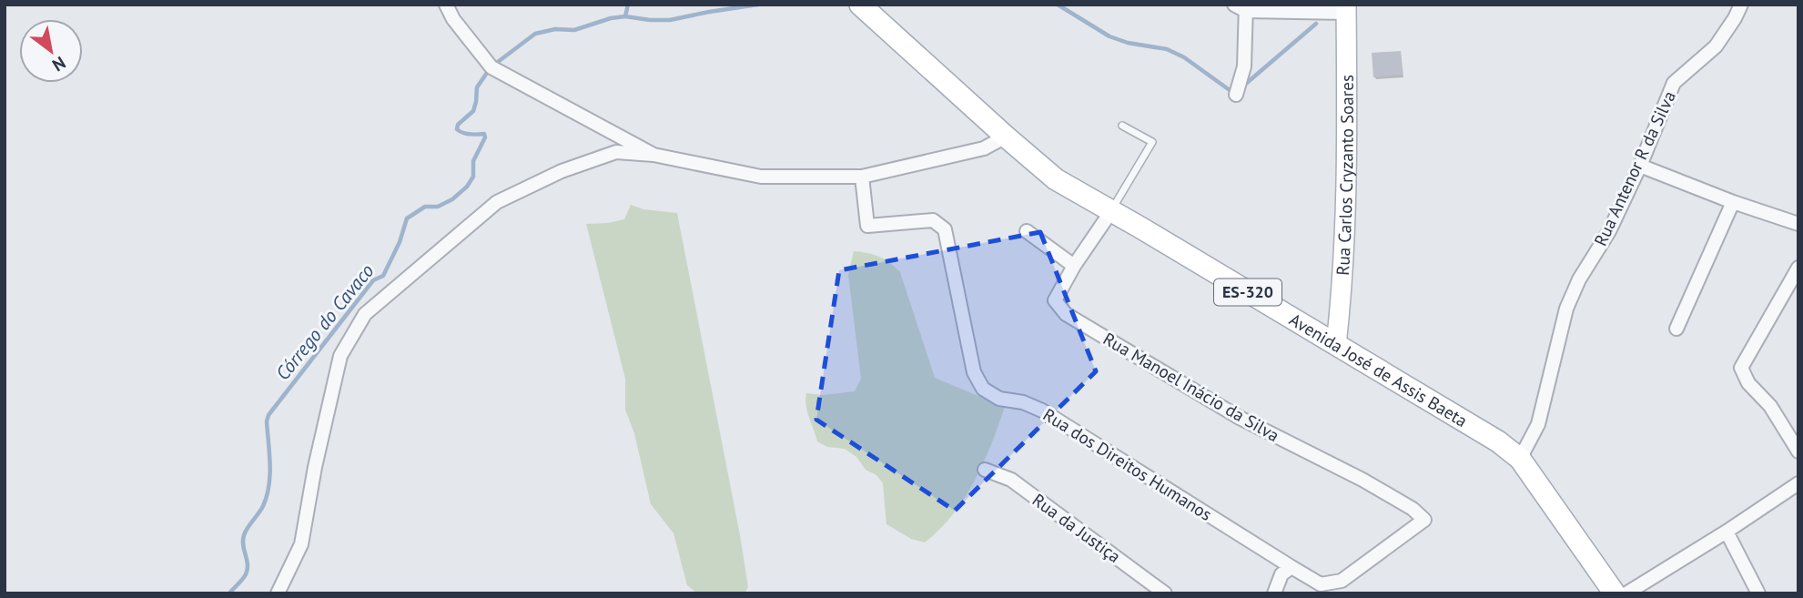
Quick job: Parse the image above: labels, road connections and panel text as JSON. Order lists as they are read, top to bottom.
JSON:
{
  "streets": {
    "main road": ["ES-320", "Avenida José de Assis Baeta"],
    "street": [
      "Rua Antenor R da Silva",
      "Rua Carlos Cryzanto Soares",
      "Rua Manoel Inácio da Silva",
      "Rua dos Direitos Humanos",
      "Rua da Justiça"
    ]
  },
  "crossings": [
    ["Rua Antenor R da Silva", "Avenida José de Assis Baeta"],
    ["Rua Carlos Cryzanto Soares", "Avenida José de Assis Baeta"],
    ["Avenida José de Assis Baeta", "Rua Manoel Inácio da Silva"],
    ["Rua Manoel Inácio da Silva", "Rua dos Direitos Humanos"]
  ],
  "water": ["Córrego do Cavaco"],
  "north": "bottom right"
}
